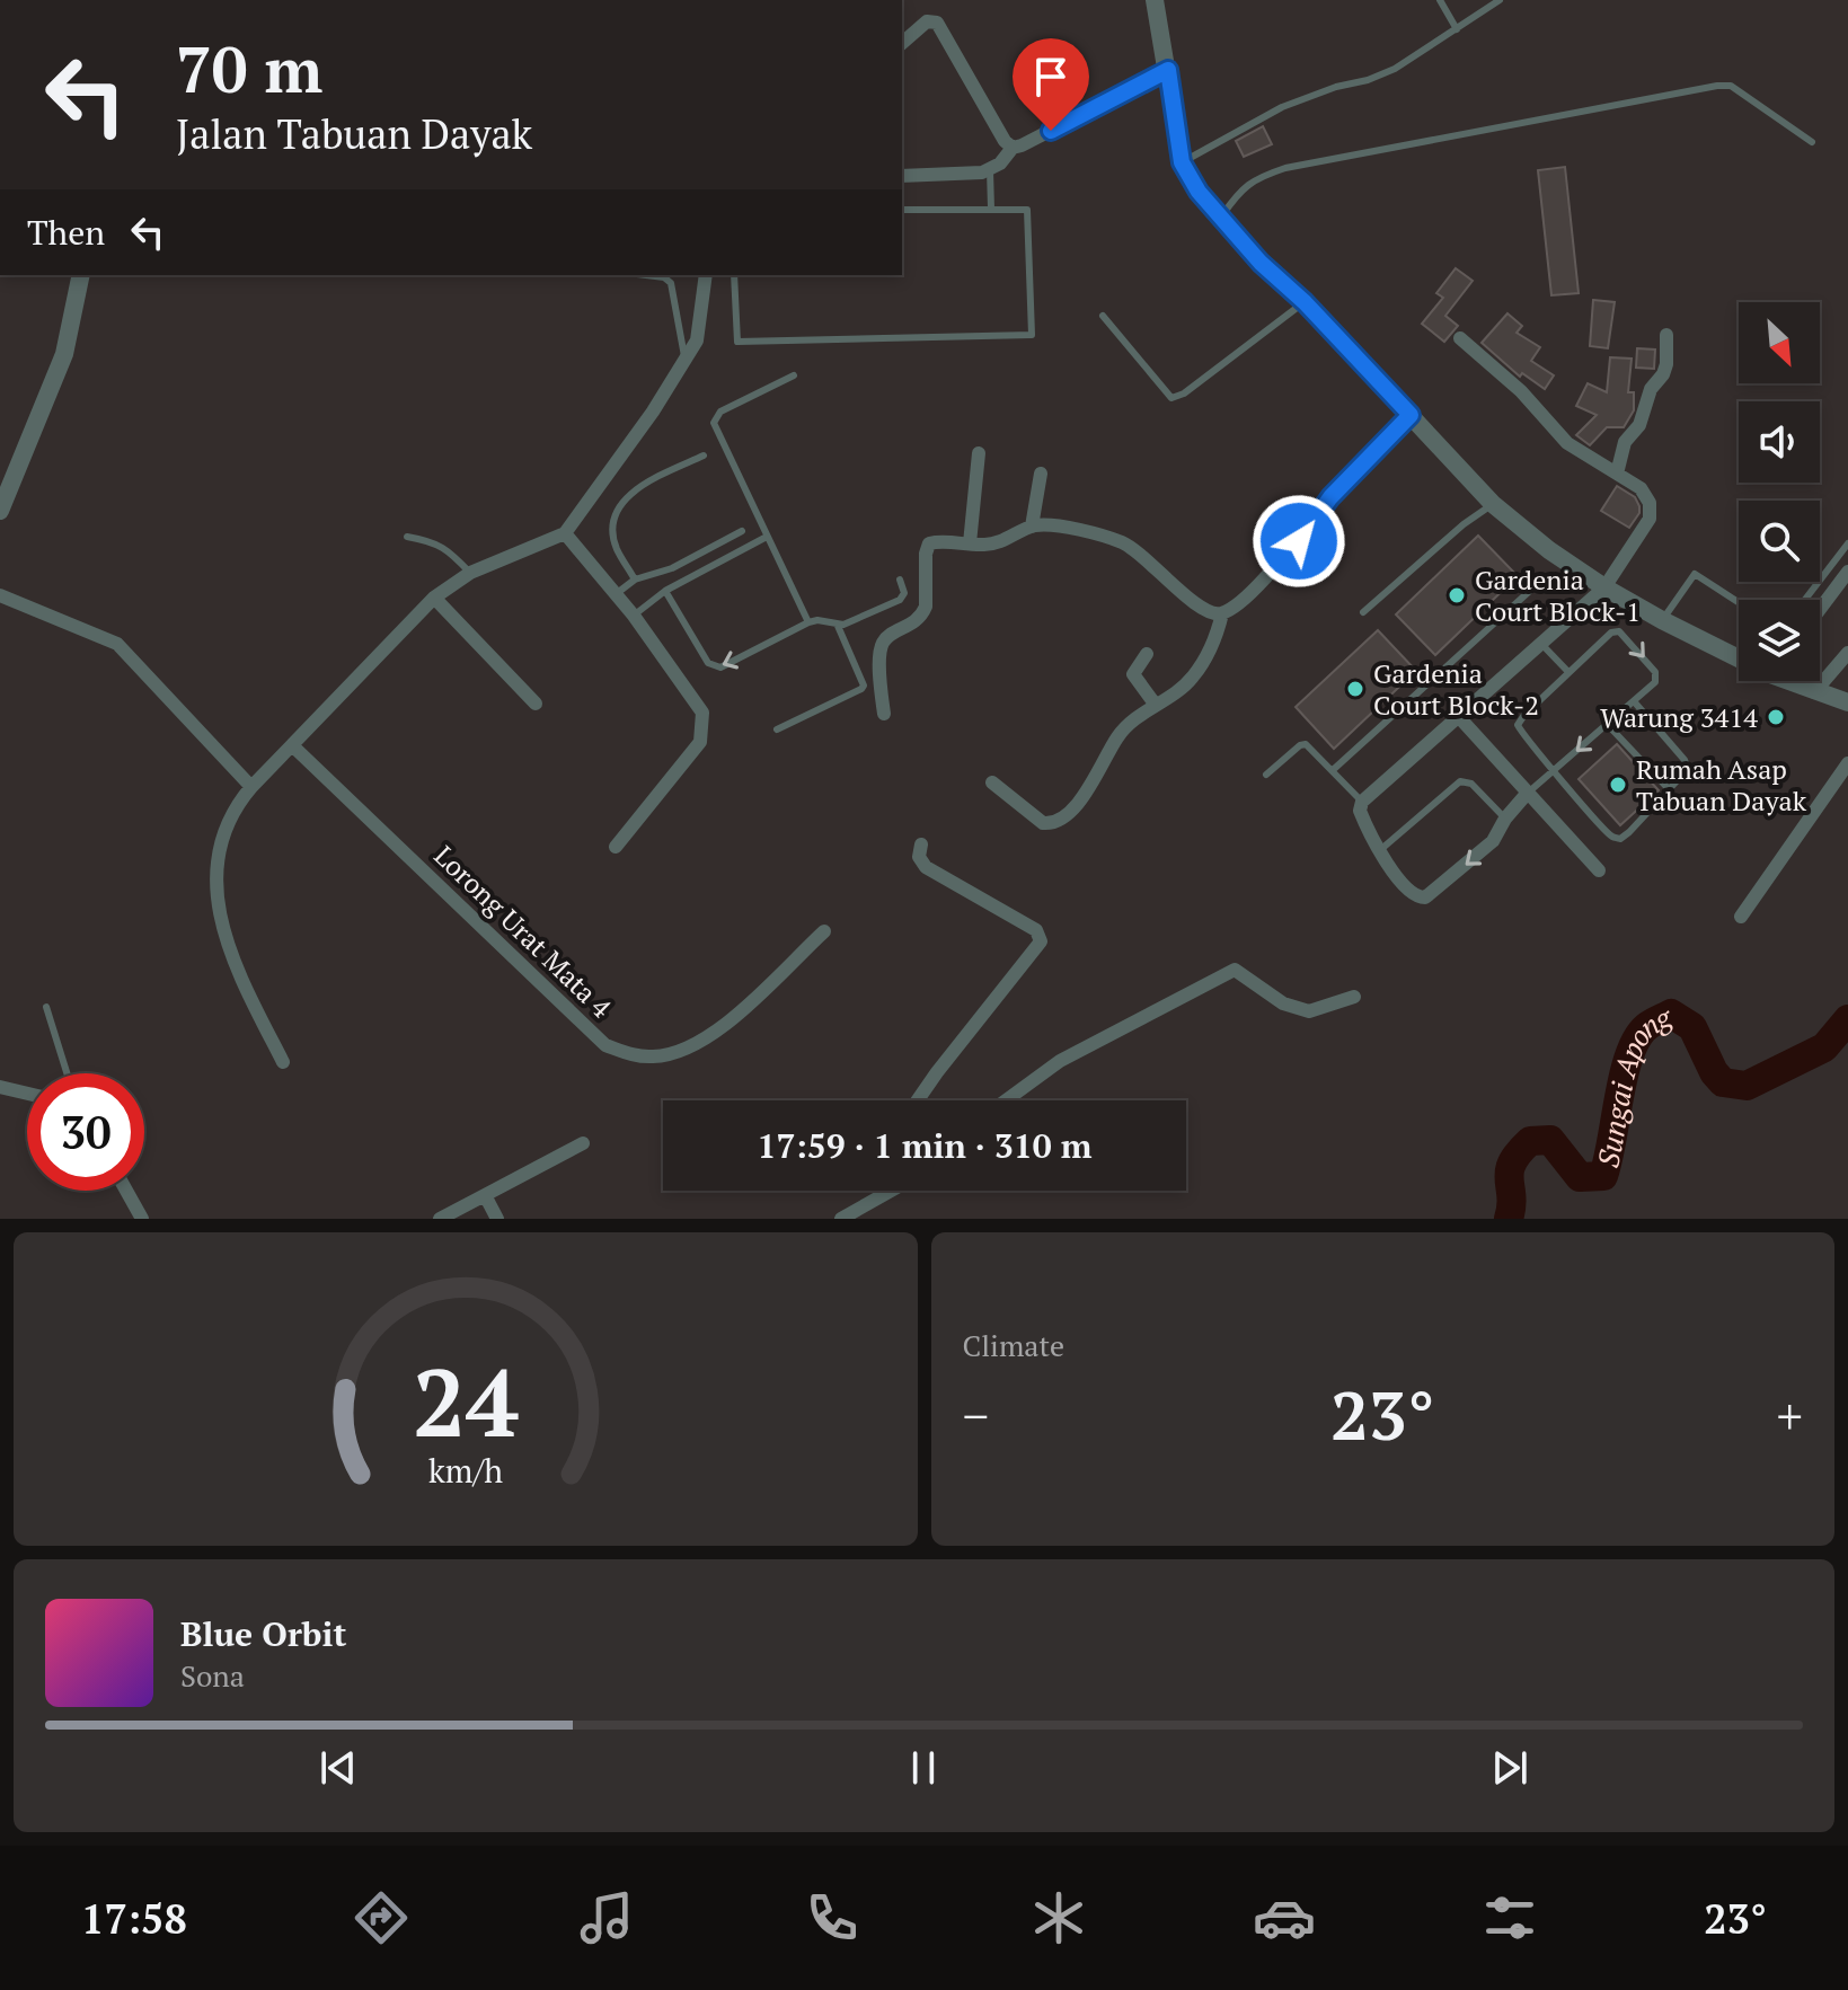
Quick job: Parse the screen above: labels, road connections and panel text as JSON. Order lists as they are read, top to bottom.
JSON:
{
  "streets": {
    "street": ["Lorong Urat Mata 4"]
  },
  "water": ["Sungai Apong"],
  "places": [
    "Gardenia Court Block-1",
    "Gardenia Court Block-2",
    "Warung 3414",
    "Rumah Asap Tabuan Dayak"
  ],
  "north": "bottom right",
  "page": {
    "turn": ["70 m", "Jalan Tabuan Dayak"],
    "then": "Then",
    "limit": "30",
    "trip": "17:59 · 1 min · 310 m",
    "tile": "Climate",
    "heat": ["−", "23°", "+"],
    "song": ["Blue Orbit", "Sona"],
    "tabs": ["17:58", "23°"],
    "gauge": ["24", "km/h"]
  }
}
